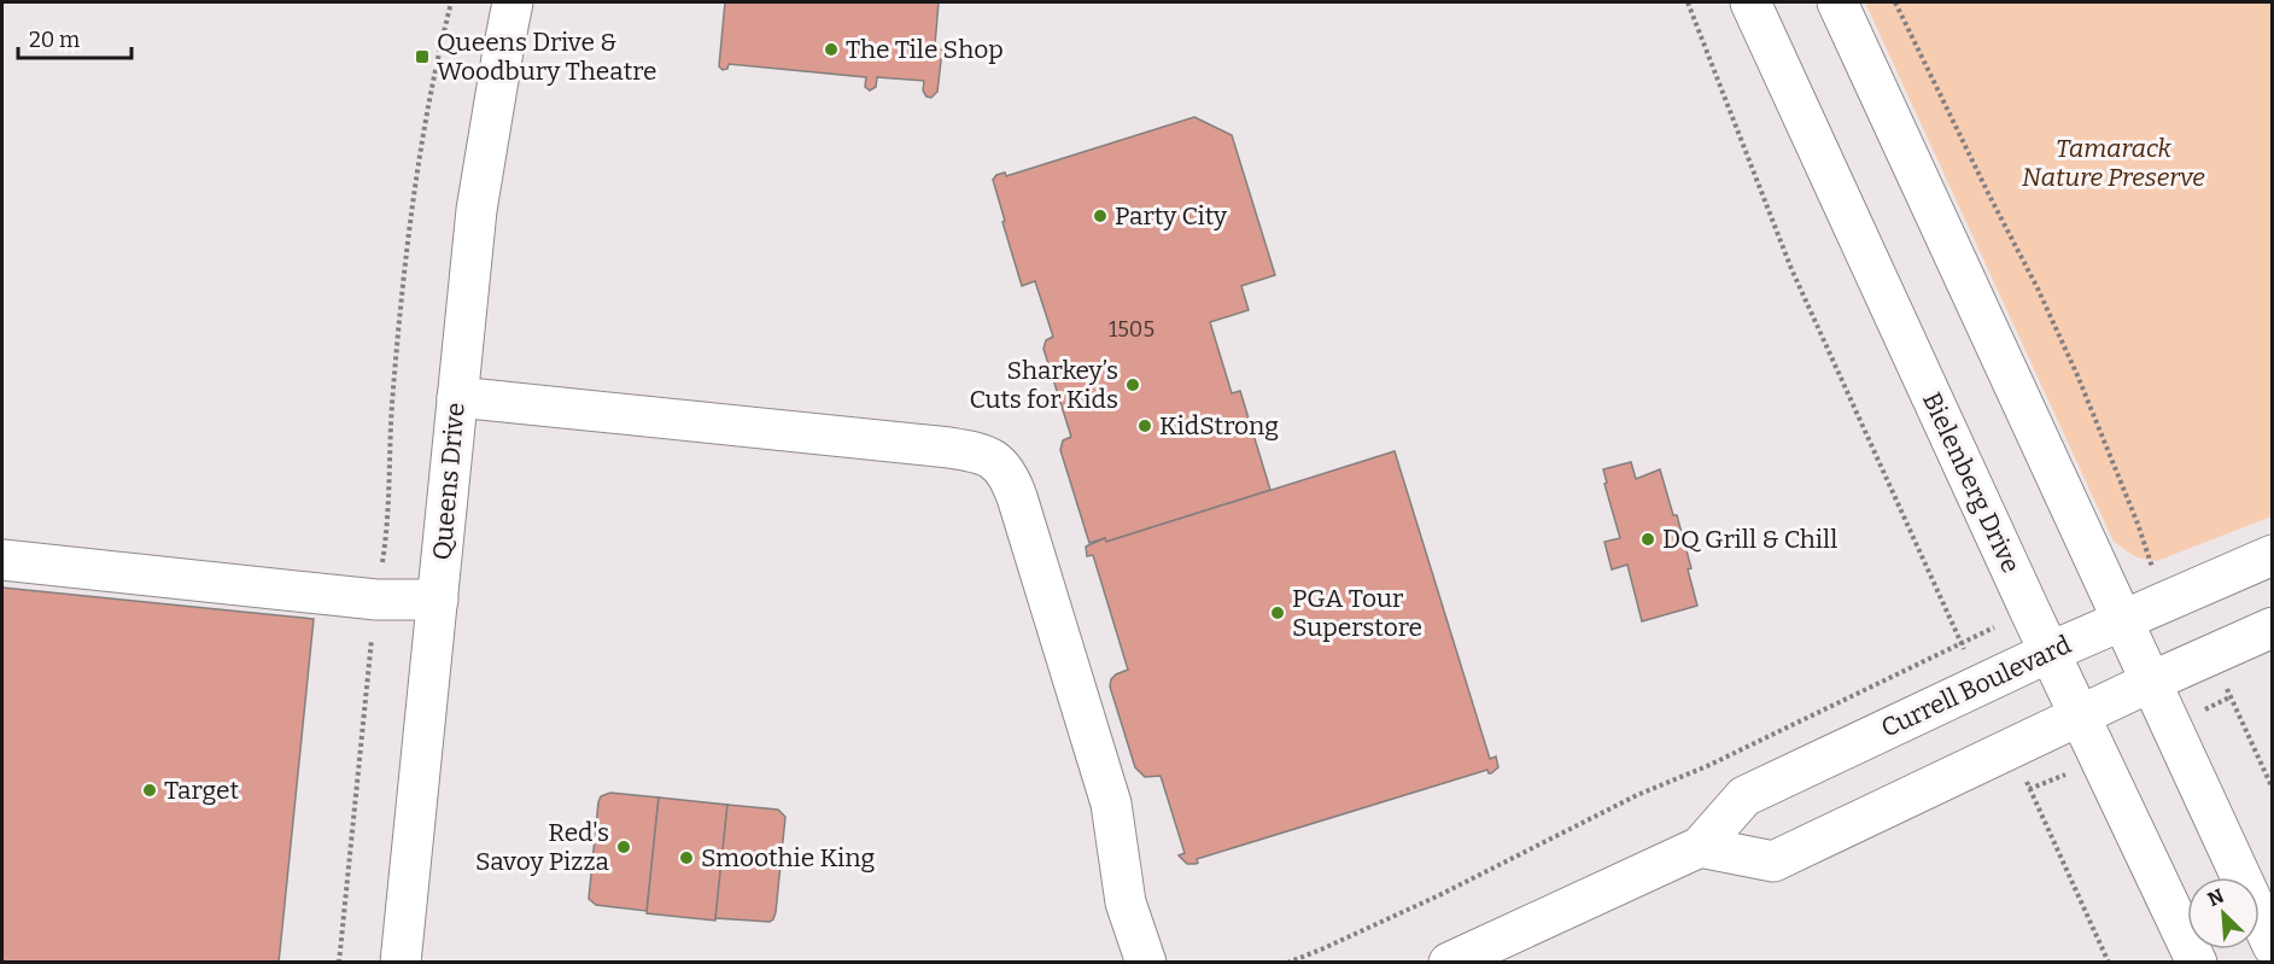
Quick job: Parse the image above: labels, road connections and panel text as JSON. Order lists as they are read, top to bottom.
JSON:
{
  "streets": {
    "street": ["Queens Drive", "Bielenberg Drive", "Currell Boulevard"]
  },
  "crossings": [
    ["Bielenberg Drive", "Currell Boulevard"]
  ],
  "parks": ["Tamarack Nature Preserve"],
  "places": {
    "other": [
      "The Tile Shop",
      "Party City",
      "Sharkey’s Cuts for Kids",
      "KidStrong",
      "DQ Grill & Chill",
      "PGA Tour Superstore",
      "Target",
      "Red's Savoy Pizza",
      "Smoothie King"
    ],
    "transit": ["Queens Drive & Woodbury Theatre"]
  },
  "house_numbers": ["1505"],
  "scale_bar": "20 m",
  "north": "top left"
}
